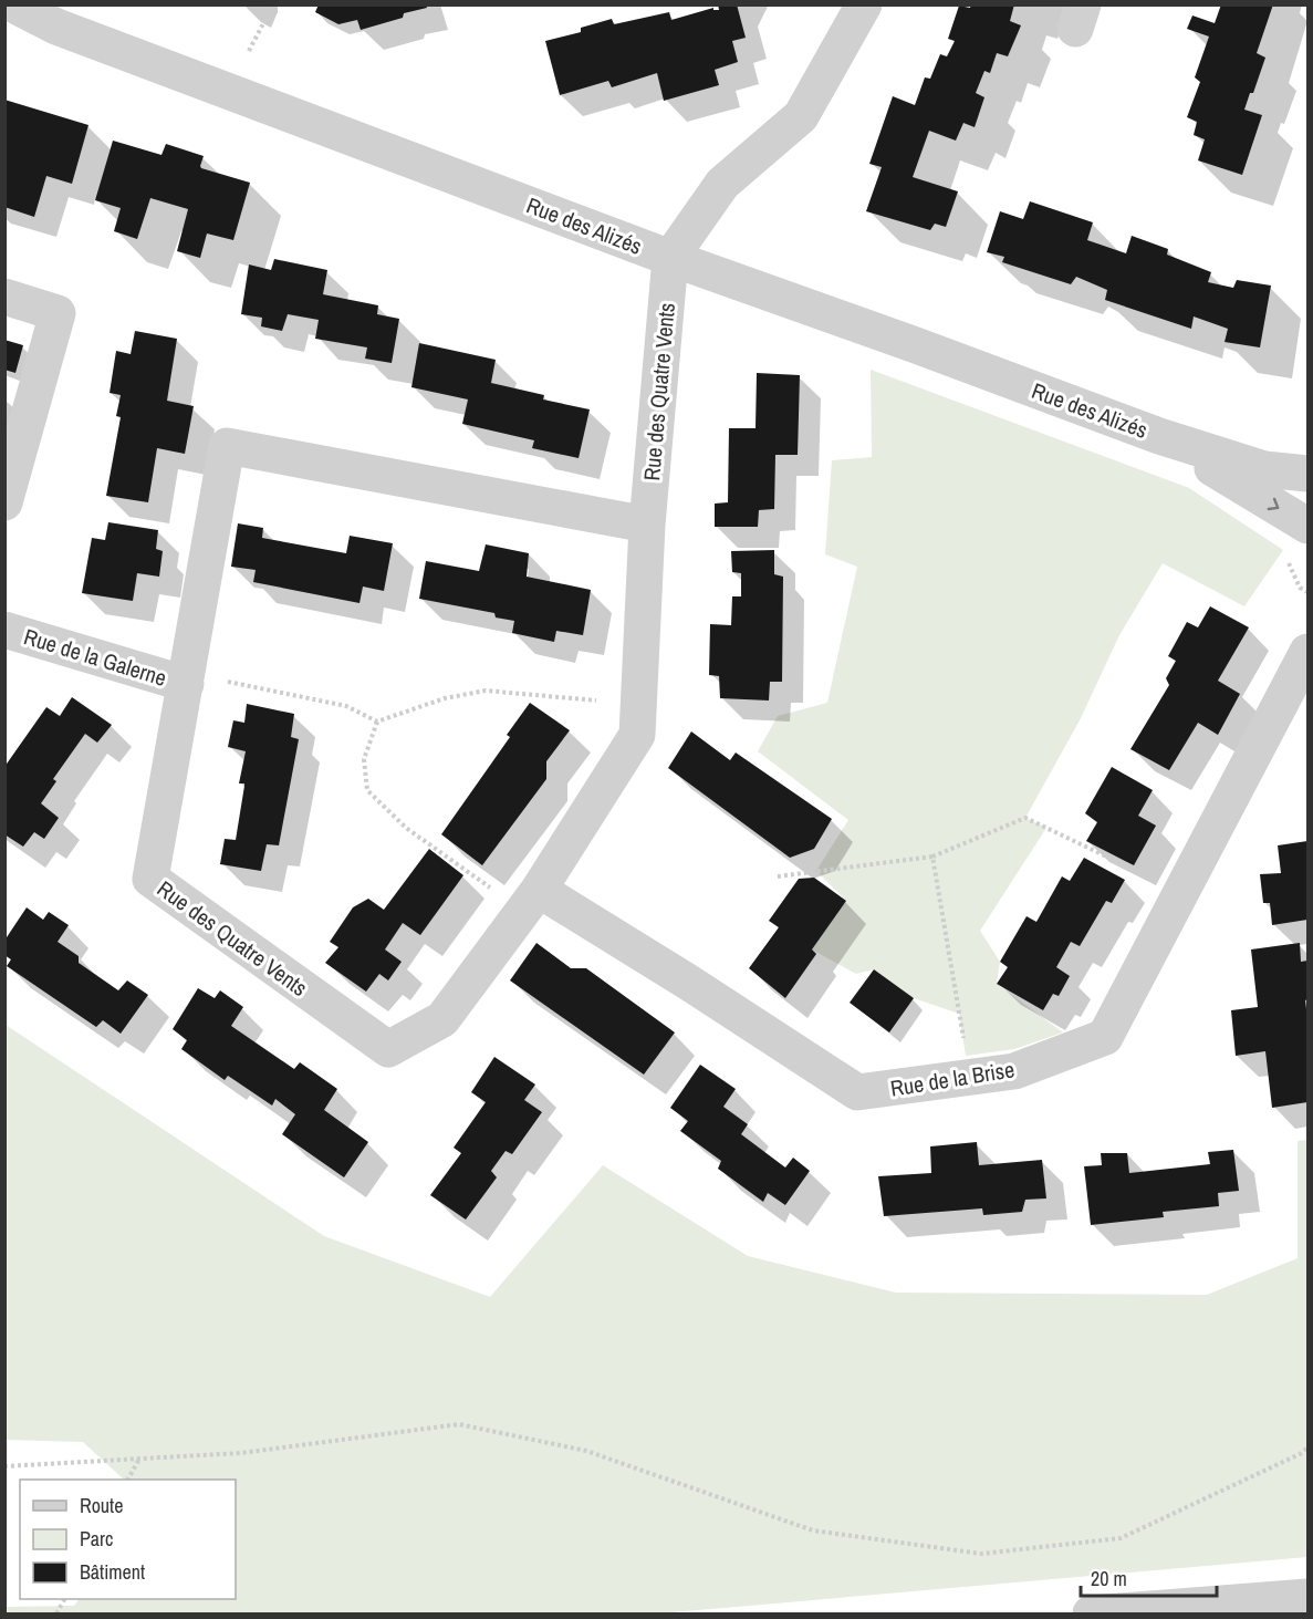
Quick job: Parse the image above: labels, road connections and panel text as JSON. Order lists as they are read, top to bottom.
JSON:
{
  "streets": {
    "street": [
      "Rue des Alizés",
      "Rue des Quatre Vents",
      "Rue de la Galerne",
      "Rue de la Brise"
    ]
  },
  "crossings": [
    ["Rue des Alizés", "Rue des Quatre Vents"],
    ["Rue des Quatre Vents", "Rue de la Galerne"],
    ["Rue des Quatre Vents", "Rue de la Brise"]
  ],
  "legend": ["Route", "Parc", "Bâtiment"],
  "scale_bar": "20 m"
}
